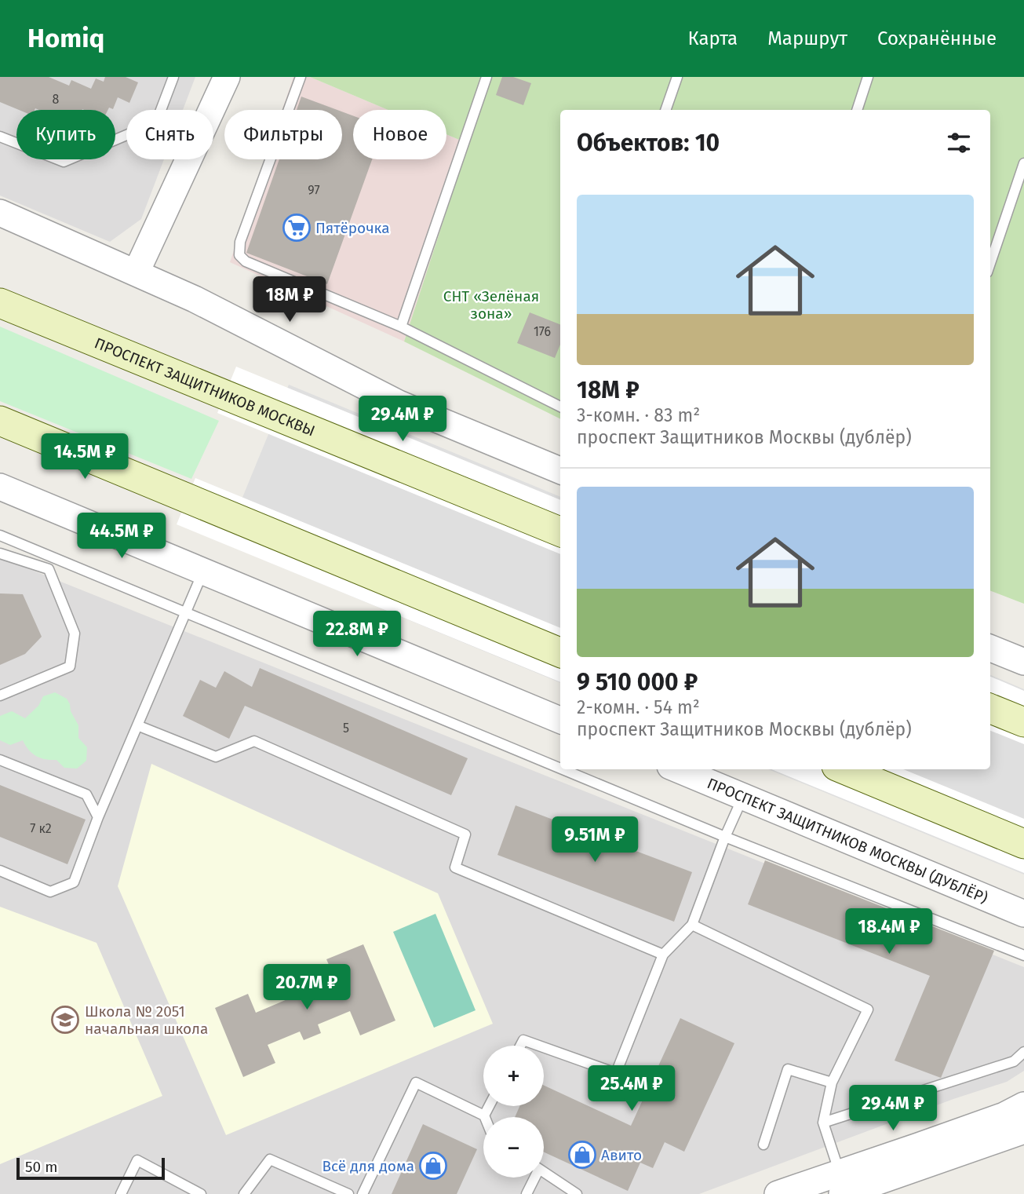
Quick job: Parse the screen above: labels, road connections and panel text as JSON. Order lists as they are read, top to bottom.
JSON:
{
  "streets": {
    "main road": ["ПРОСПЕКТ ЗАЩИТНИКОВ МОСКВЫ"],
    "street": ["ПРОСПЕКТ ЗАЩИТНИКОВ МОСКВЫ (ДУБЛЁР)"]
  },
  "parks": ["СНТ «Зелёная зона»"],
  "places": {
    "supermarket": ["Пятёрочка"],
    "school or university": ["Школа № 2051 начальная школа"],
    "shop": ["Авито", "Всё для дома"]
  },
  "house_numbers": [
    "8",
    "97",
    "176",
    "5",
    "7 к2"
  ],
  "scale_bar": "50 m",
  "page": {
    "header": "Homiq",
    "nav": ["Карта", "Маршрут", "Сохранённые"],
    "chip": [
      "Купить",
      "Снять",
      "Фильтры",
      "Новое"
    ],
    "heading": "Объектов: 10",
    "list": [
      {
        "name": "18M ₽",
        "note": "3-комн. · 83 m² · проспект Защитников Москвы (дублёр)"
      },
      {
        "name": "9 510 000 ₽",
        "note": "2-комн. · 54 m² · проспект Защитников Москвы (дублёр)"
      }
    ],
    "price": [
      "18M ₽",
      "29.4M ₽",
      "14.5M ₽",
      "44.5M ₽",
      "22.8M ₽",
      "9.51M ₽",
      "18.4M ₽",
      "20.7M ₽",
      "25.4M ₽",
      "29.4M ₽"
    ],
    "map_buttons": ["+", "−"],
    "scale": "50 m"
  }
}
